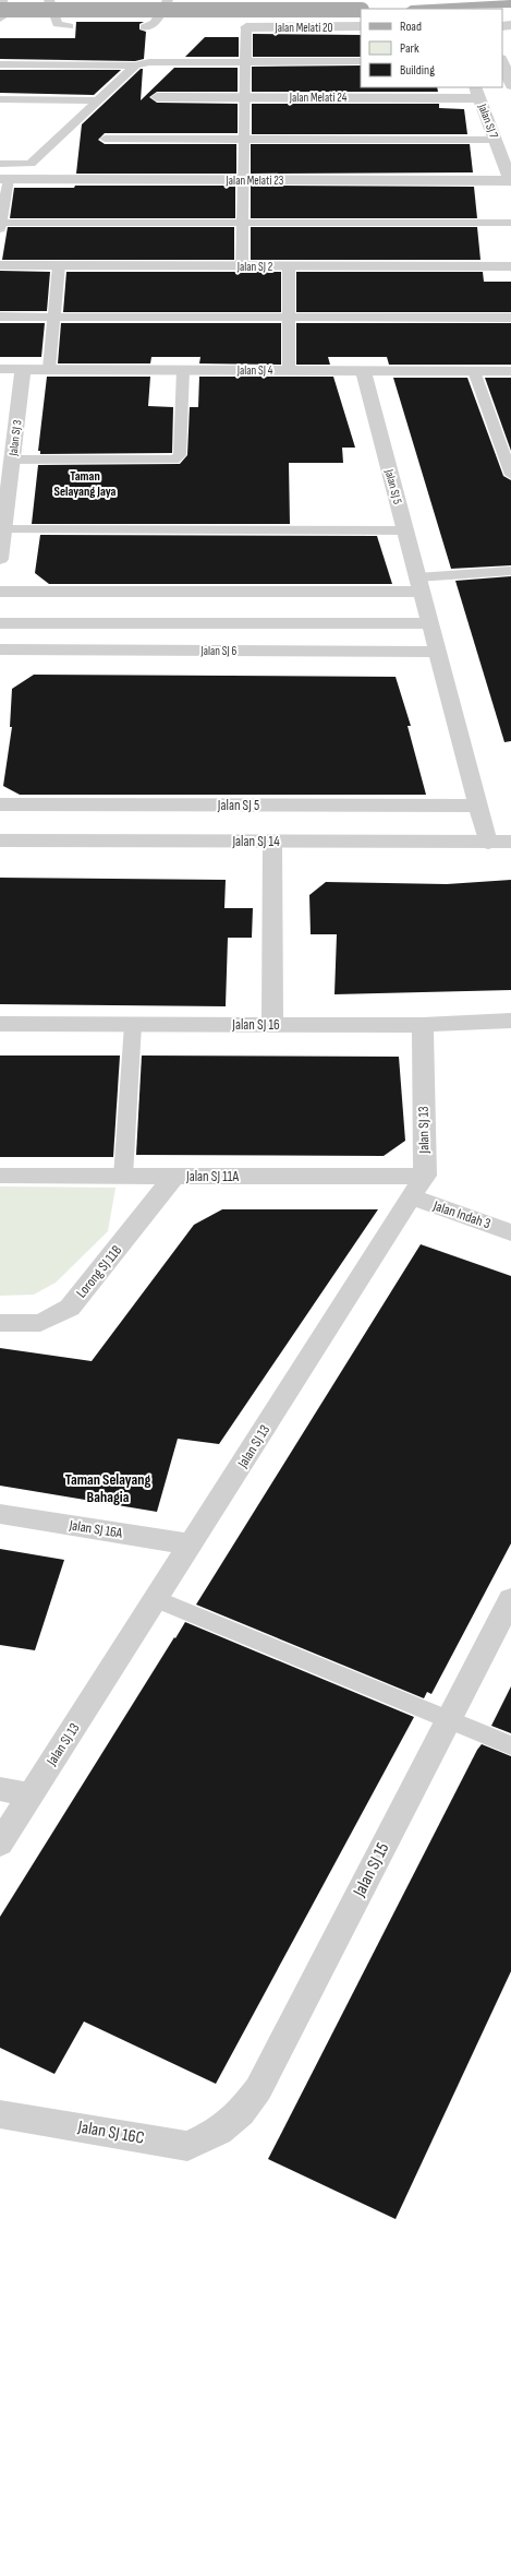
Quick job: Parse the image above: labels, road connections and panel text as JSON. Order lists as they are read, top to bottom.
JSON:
{
  "streets": {
    "street": [
      "Jalan Melati 20",
      "Jalan Melati 24",
      "Jalan SJ 7",
      "Jalan Melati 23",
      "Jalan SJ 2",
      "Jalan SJ 4",
      "Jalan SJ 3",
      "Jalan SJ 5",
      "Jalan SJ 6",
      "Jalan SJ 14",
      "Jalan SJ 16",
      "Jalan SJ 13",
      "Jalan SJ 11A",
      "Jalan Indah 3",
      "Lorong SJ 11B",
      "Jalan SJ 16A",
      "Jalan SJ 15",
      "Jalan SJ 16C"
    ]
  },
  "crossings": [
    ["Jalan Melati 24", "Jalan SJ 7"],
    ["Jalan SJ 7", "Jalan Melati 23"],
    ["Jalan SJ 4", "Jalan SJ 3"],
    ["Jalan SJ 4", "Jalan SJ 5"],
    ["Jalan SJ 5", "Jalan SJ 6"],
    ["Jalan SJ 5", "Jalan SJ 14"],
    ["Jalan SJ 16", "Jalan SJ 13"],
    ["Jalan SJ 13", "Jalan SJ 11A"],
    ["Jalan SJ 13", "Jalan Indah 3"],
    ["Jalan SJ 13", "Jalan SJ 16A"],
    ["Jalan SJ 11A", "Lorong SJ 11B"],
    ["Jalan SJ 15", "Jalan SJ 16C"]
  ],
  "districts": ["Taman Selayang Jaya", "Taman Selayang Bahagia"],
  "legend": ["Road", "Park", "Building"]
}
